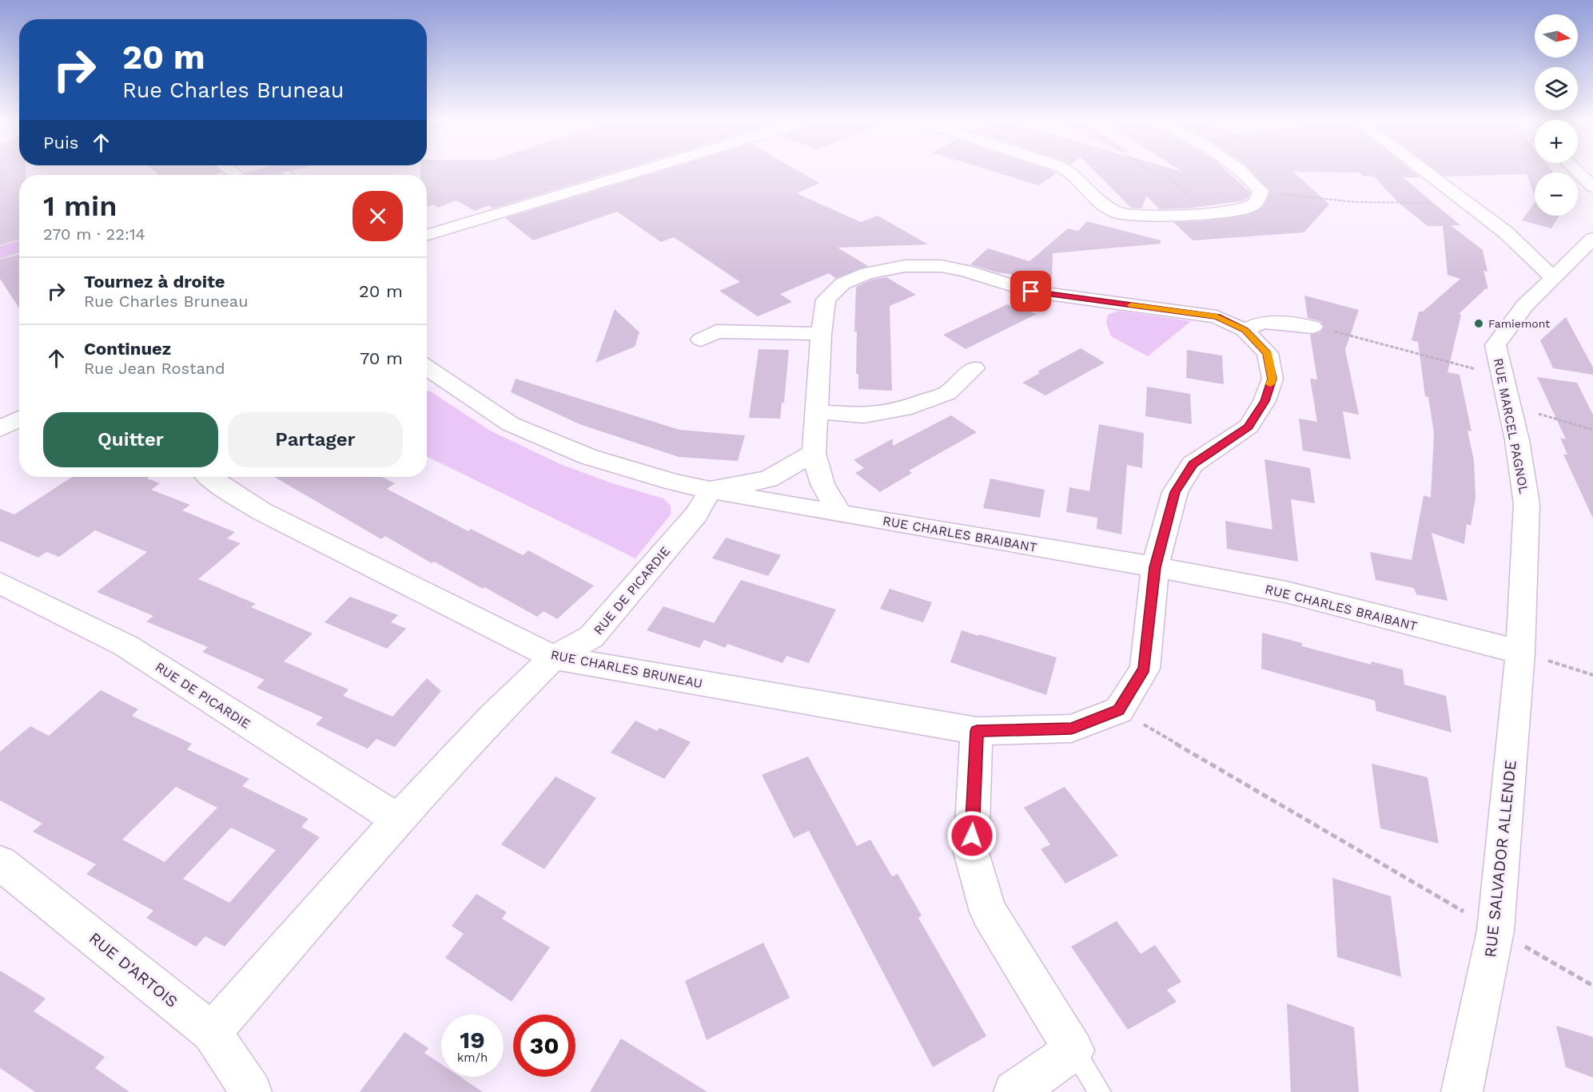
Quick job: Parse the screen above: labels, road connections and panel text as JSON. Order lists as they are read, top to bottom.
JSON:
{
  "streets": {
    "street": [
      "RUE MARCEL PAGNOL",
      "RUE CHARLES BRAIBANT",
      "RUE DE PICARDIE",
      "RUE CHARLES BRUNEAU",
      "RUE SALVADOR ALLENDE",
      "RUE D'ARTOIS"
    ]
  },
  "crossings": [
    ["RUE MARCEL PAGNOL", "RUE CHARLES BRAIBANT"],
    ["RUE MARCEL PAGNOL", "RUE SALVADOR ALLENDE"],
    ["RUE CHARLES BRAIBANT", "RUE DE PICARDIE"],
    ["RUE CHARLES BRAIBANT", "RUE SALVADOR ALLENDE"],
    ["RUE DE PICARDIE", "RUE CHARLES BRUNEAU"],
    ["RUE DE PICARDIE", "RUE D'ARTOIS"]
  ],
  "places": ["Famiemont"],
  "north": "right",
  "page": {
    "map_buttons": ["+", "−"],
    "turn": ["20 m", "Rue Charles Bruneau"],
    "then": "Puis",
    "heading": ["1 min", "270 m · 22:14"],
    "list": [
      {
        "name": "Tournez à droite",
        "note": "Rue Charles Bruneau",
        "value": "20 m"
      },
      {
        "name": "Continuez",
        "note": "Rue Jean Rostand",
        "value": "70 m"
      }
    ],
    "buttons": ["Quitter", "Partager"],
    "speed": "19 km/h",
    "limit": "30"
  }
}
